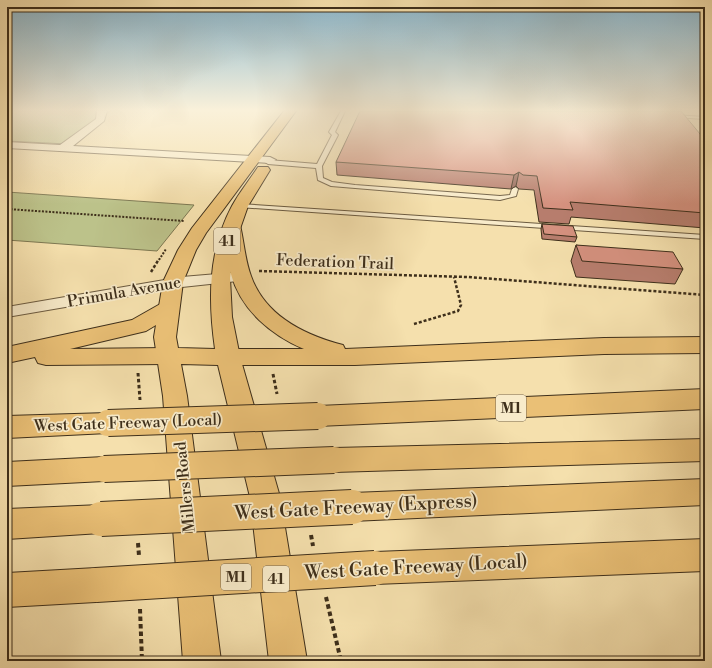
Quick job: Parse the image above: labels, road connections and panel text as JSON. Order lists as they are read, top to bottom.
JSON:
{
  "streets": {
    "main road": [
      "41",
      "M1",
      "West Gate Freeway (Local)",
      "Millers Road",
      "West Gate Freeway (Express)"
    ],
    "street": ["Primula Avenue"],
    "path": ["Federation Trail"]
  },
  "crossings": [
    ["Federation Trail", "Primula Avenue"],
    ["Primula Avenue", "Millers Road"]
  ]
}
